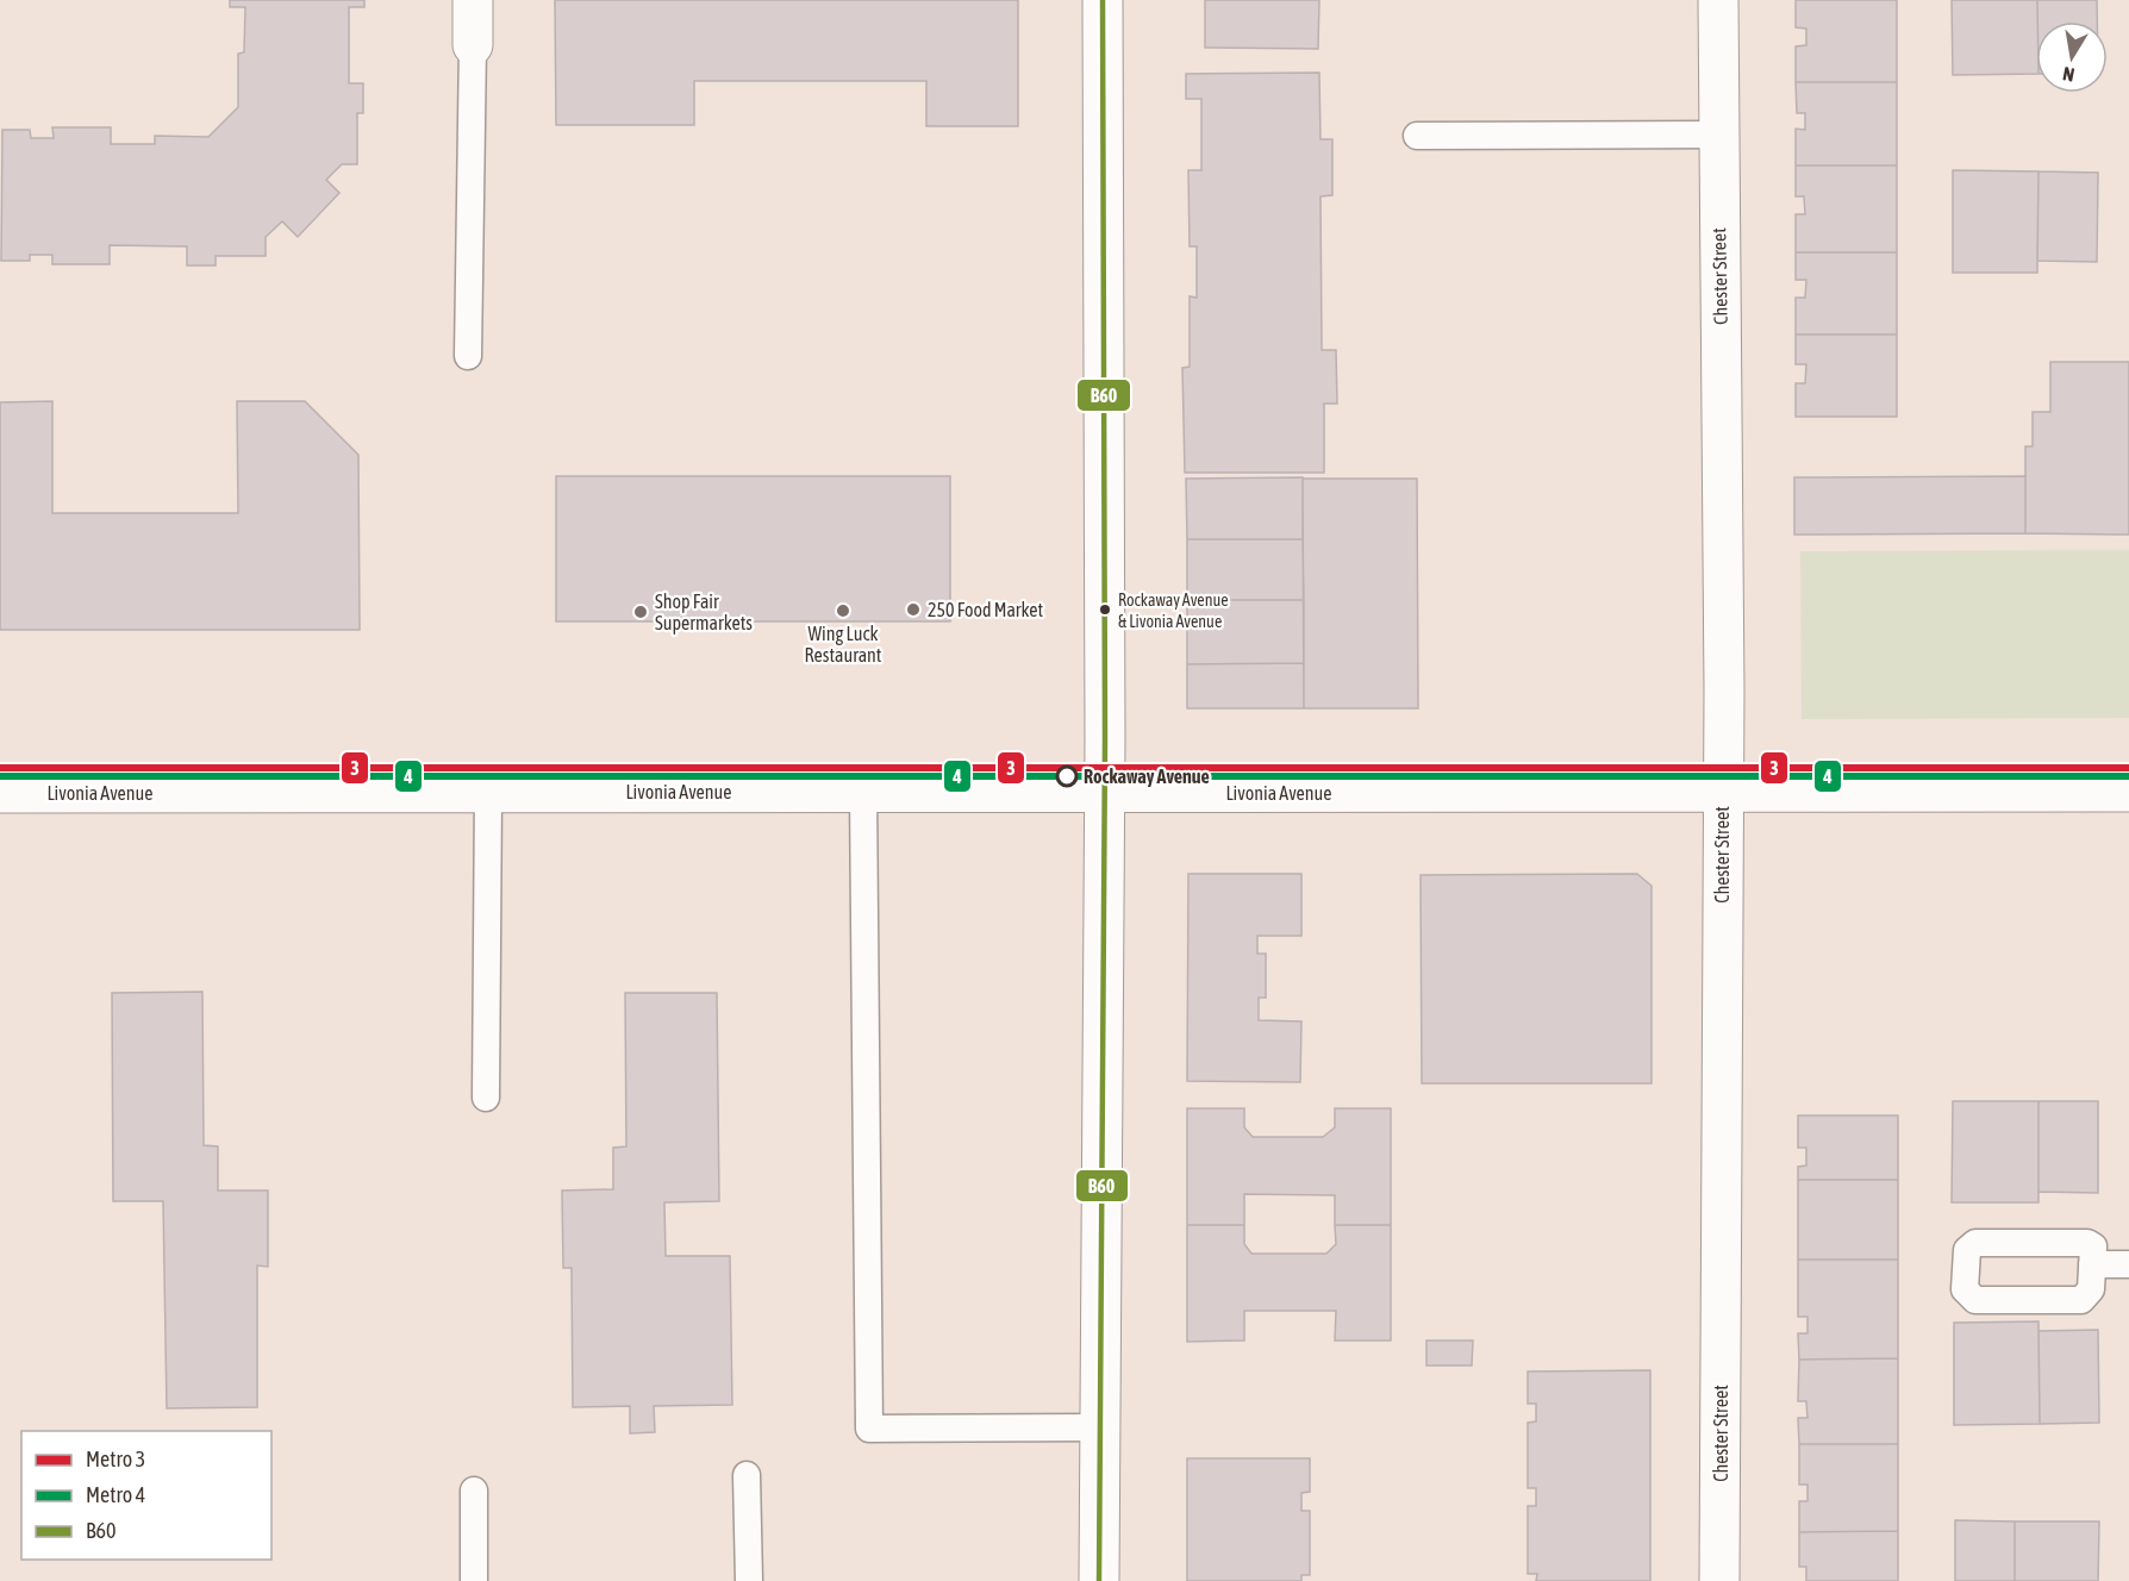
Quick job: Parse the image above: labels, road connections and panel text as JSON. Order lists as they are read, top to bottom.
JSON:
{
  "streets": {
    "street": ["Chester Street", "Livonia Avenue"]
  },
  "crossings": [
    ["Chester Street", "Livonia Avenue"]
  ],
  "places": [
    "250 Food Market",
    "Rockaway Avenue & Livonia Avenue",
    "Wing Luck Restaurant",
    "Shop Fair Supermarkets",
    "Rockaway Avenue"
  ],
  "lines": ["transit line B60", "metro line 3", "metro line 4"],
  "legend": ["Metro 3", "Metro 4", "B60"],
  "north": "bottom"
}
